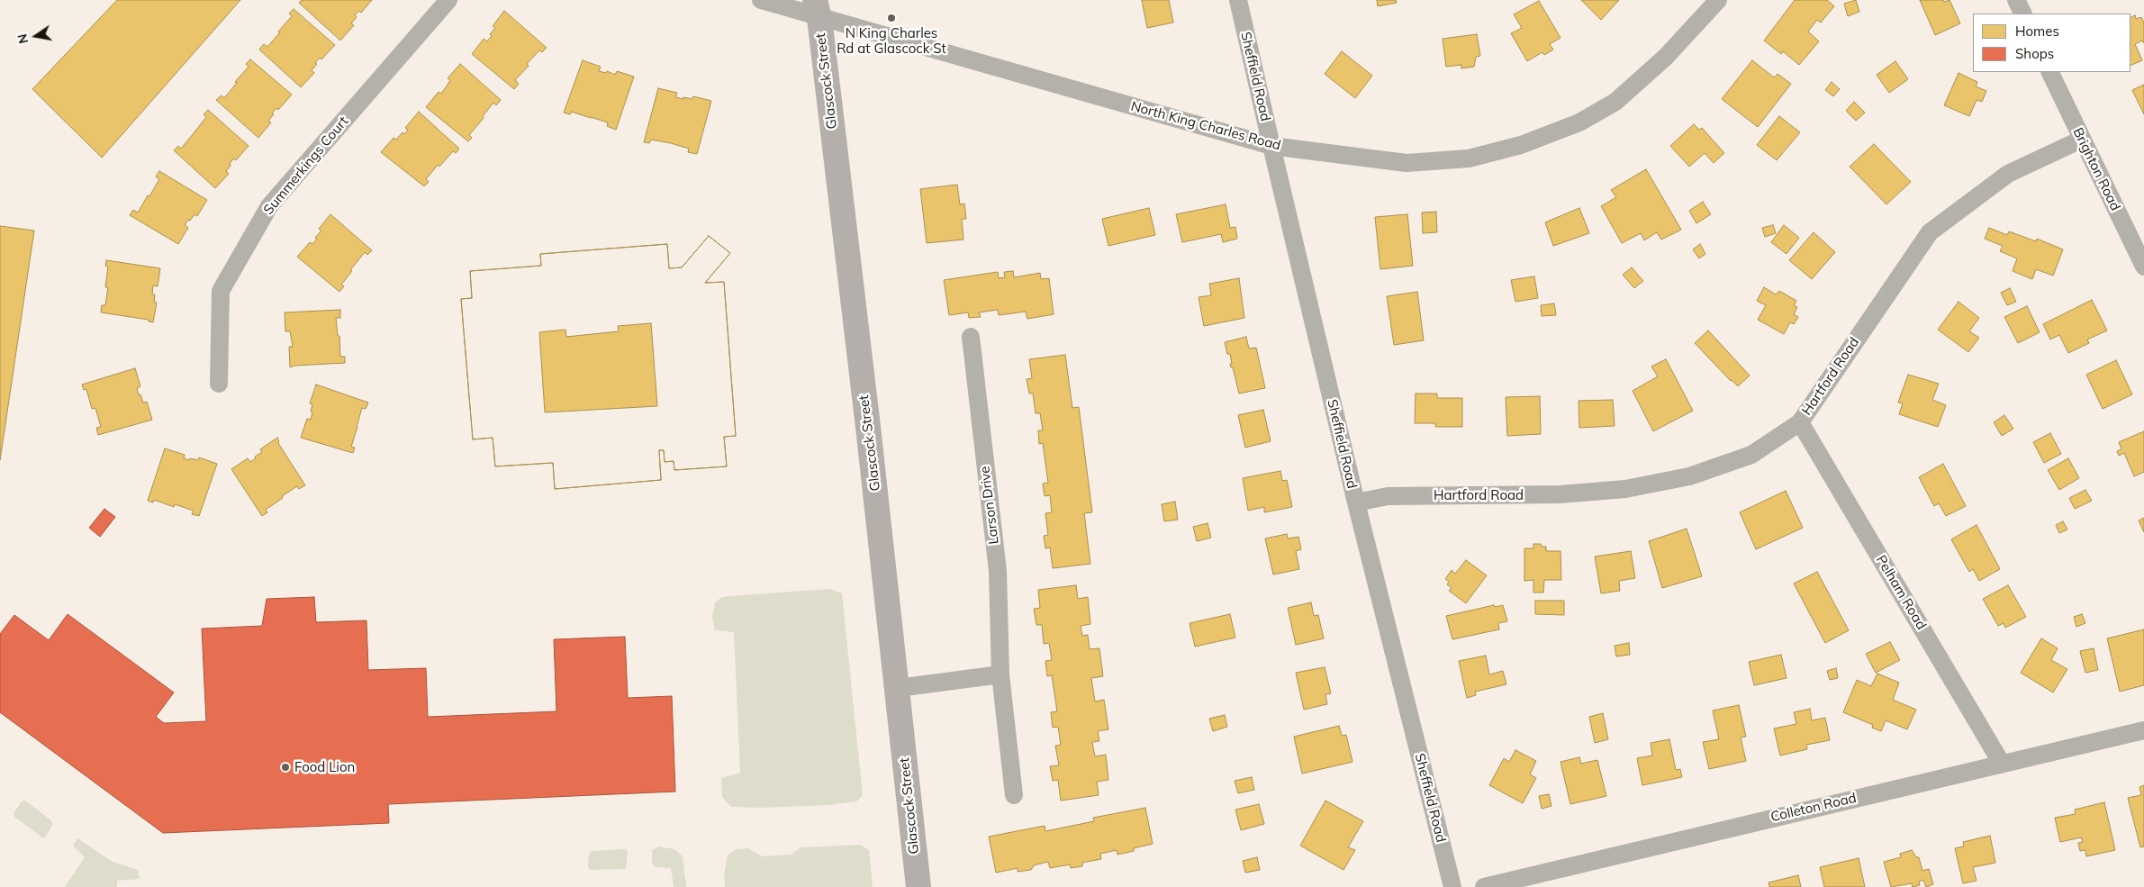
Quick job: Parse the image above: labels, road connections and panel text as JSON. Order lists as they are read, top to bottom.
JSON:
{
  "streets": {
    "street": [
      "Sheffield Road",
      "Glascock Street",
      "North King Charles Road",
      "Summerkings Court",
      "Brighton Road",
      "Hartford Road",
      "Larson Drive",
      "Pelham Road",
      "Colleton Road"
    ]
  },
  "crossings": [
    ["Sheffield Road", "North King Charles Road"],
    ["Sheffield Road", "Hartford Road"],
    ["Glascock Street", "North King Charles Road"],
    ["Brighton Road", "Hartford Road"],
    ["Hartford Road", "Pelham Road"],
    ["Pelham Road", "Colleton Road"]
  ],
  "places": ["N King Charles Rd at Glascock St", "Food Lion"],
  "legend": ["Homes", "Shops"],
  "north": "left"
}
